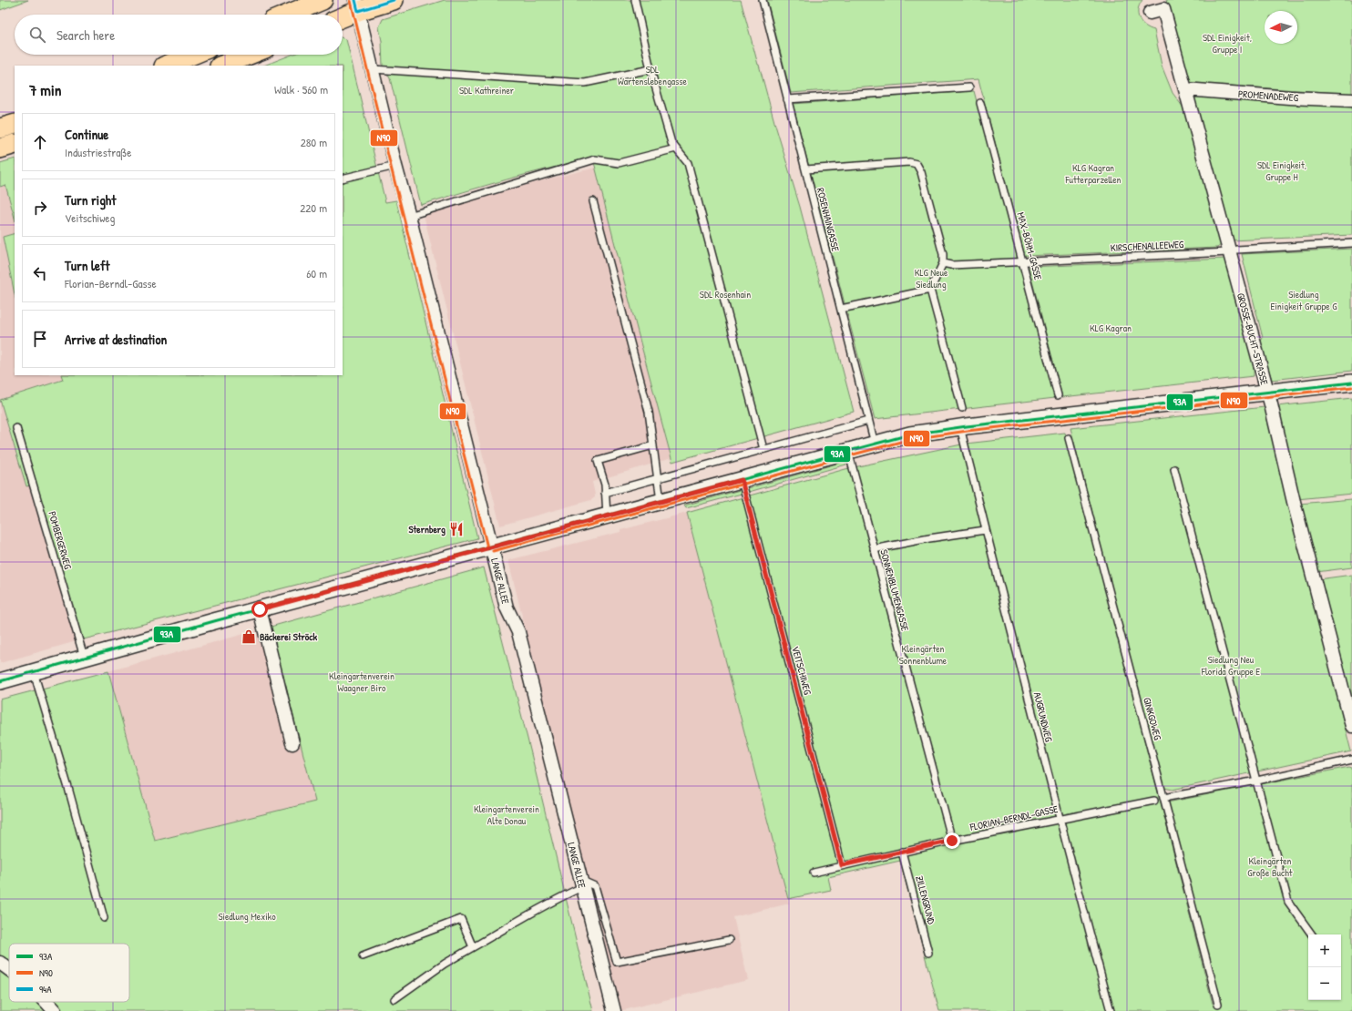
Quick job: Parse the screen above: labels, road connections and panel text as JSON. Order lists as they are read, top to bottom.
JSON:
{
  "streets": {
    "street": ["PROMENADEWEG", "GROSSE-BUCHT-STRASSE", "LANGE ALLEE"],
    "lane": [
      "ROSENHAINGASSE",
      "MAX-BÖHM-GASSE",
      "KIRSCHENALLEEWEG",
      "POMBERGERWEG",
      "SONNENBLUMENGASSE",
      "VEITSCHIWEG",
      "AUGRUNDWEG",
      "GINKGOWEG",
      "FLORIAN-BERNDL-GASSE",
      "ZILLENGRUND"
    ]
  },
  "crossings": [
    ["PROMENADEWEG", "GROSSE-BUCHT-STRASSE"],
    ["MAX-BÖHM-GASSE", "KIRSCHENALLEEWEG"],
    ["KIRSCHENALLEEWEG", "GROSSE-BUCHT-STRASSE"],
    ["SONNENBLUMENGASSE", "FLORIAN-BERNDL-GASSE"],
    ["VEITSCHIWEG", "FLORIAN-BERNDL-GASSE"],
    ["AUGRUNDWEG", "FLORIAN-BERNDL-GASSE"],
    ["FLORIAN-BERNDL-GASSE", "ZILLENGRUND"]
  ],
  "parks": [
    "SDL Einigkeit, Gruppe I",
    "SDL Wartenslebengasse",
    "SDL Kathreiner",
    "SDL Einigkeit, Gruppe H",
    "KLG Kagran Futterparzellen",
    "KLG Neue Siedlung",
    "SDL Rosenhain",
    "Siedlung Einigkeit Gruppe G",
    "KLG Kagran",
    "Kleingärten Sonnenblume",
    "Siedlung Neu Florida Gruppe E",
    "Kleingartenverein Waagner Biro",
    "Kleingartenverein Alte Donau",
    "Kleingärten Große Bucht",
    "Siedlung Mexiko"
  ],
  "places": {
    "restaurant": ["Sternberg"],
    "shop": ["Bäckerei Ströck"]
  },
  "lines": ["transit line 94A", "transit line N90", "transit line 93A"],
  "legend": ["93A", "N90", "94A"],
  "north": "left",
  "page": {
    "search": "Search here",
    "heading": ["7 min", "Walk · 560 m"],
    "list": [
      ["Continue", "Industriestraße", "280 m"],
      ["Turn right", "Veitschiweg", "220 m"],
      ["Turn left", "Florian-Berndl-Gasse", "60 m"],
      "Arrive at destination"
    ],
    "map_buttons": ["+", "−"]
  }
}
